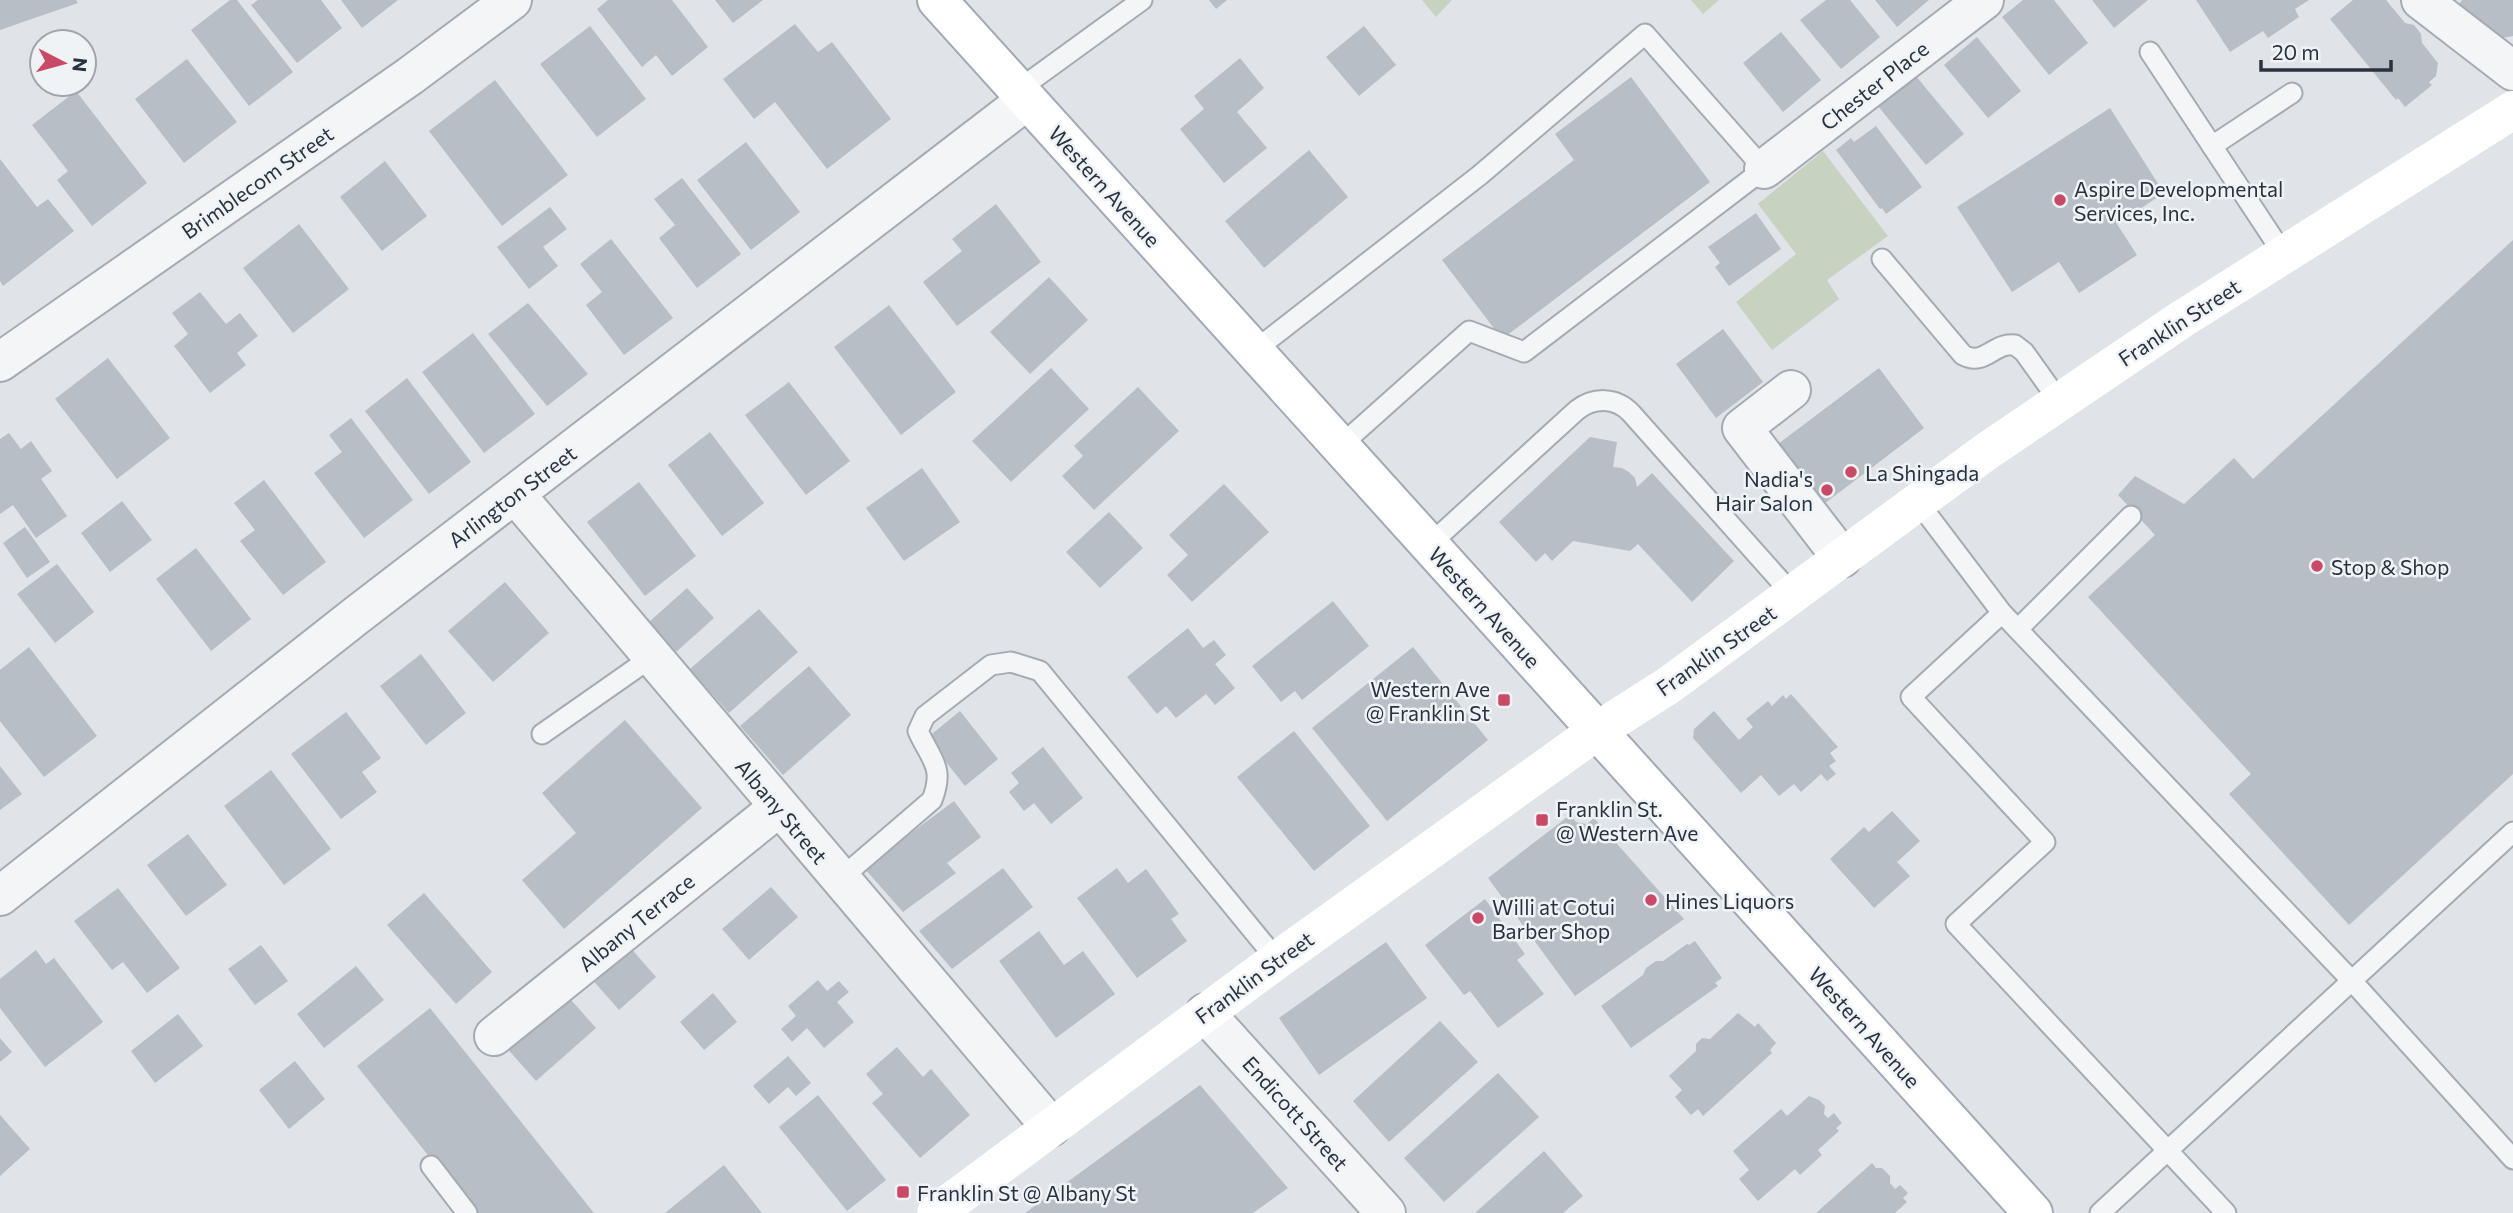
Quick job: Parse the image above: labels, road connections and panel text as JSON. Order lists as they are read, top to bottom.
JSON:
{
  "streets": {
    "main road": ["Western Avenue", "Franklin Street"],
    "street": [
      "Chester Place",
      "Brimblecom Street",
      "Arlington Street",
      "Albany Street",
      "Albany Terrace",
      "Endicott Street"
    ]
  },
  "crossings": [
    ["Western Avenue", "Franklin Street"],
    ["Western Avenue", "Arlington Street"],
    ["Franklin Street", "Albany Street"],
    ["Franklin Street", "Endicott Street"],
    ["Arlington Street", "Albany Street"],
    ["Albany Street", "Albany Terrace"]
  ],
  "places": {
    "other": [
      "Aspire Developmental Services, Inc.",
      "La Shingada",
      "Nadia's Hair Salon",
      "Stop & Shop",
      "Hines Liquors",
      "Willi at Cotui Barber Shop"
    ],
    "transit": ["Western Ave @ Franklin St", "Franklin St. @ Western Ave", "Franklin St @ Albany St"]
  },
  "scale_bar": "20 m",
  "north": "right"
}
